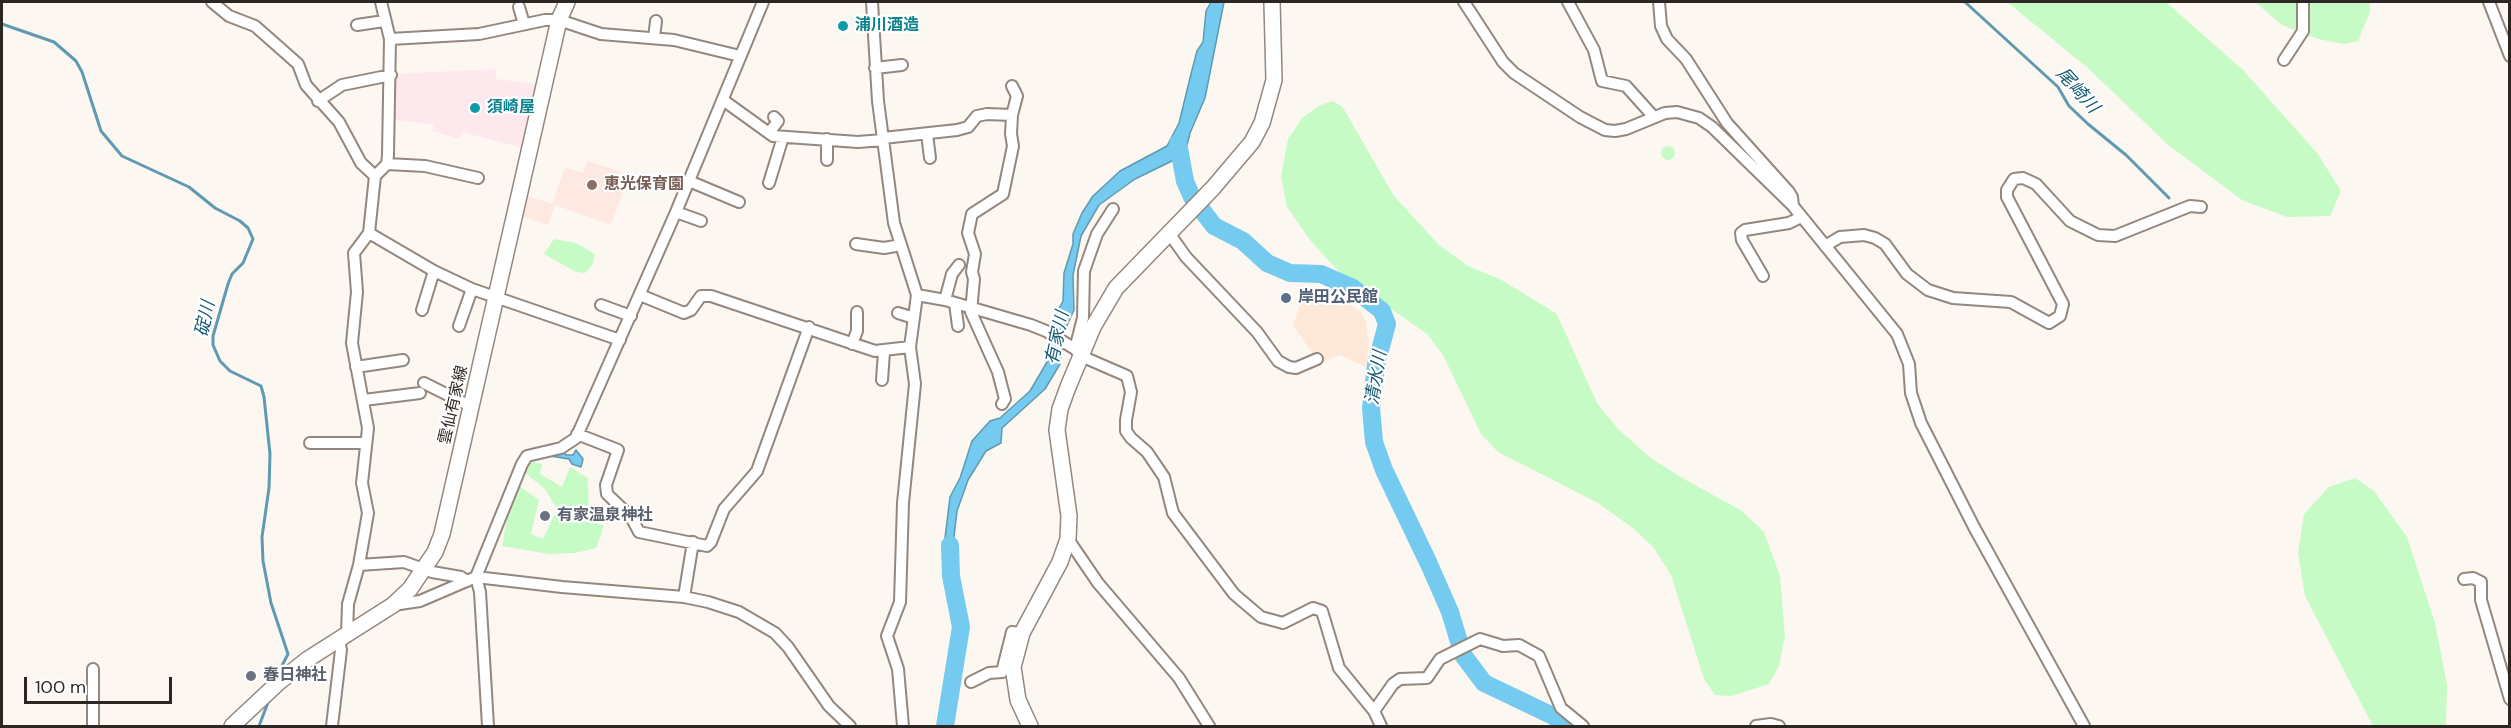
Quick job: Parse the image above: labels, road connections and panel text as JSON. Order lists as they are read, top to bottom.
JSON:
{
  "streets": {
    "main road": ["雲仙有家線"]
  },
  "water": [
    "尾崎川",
    "碇川",
    "有家川",
    "清水川"
  ],
  "places": [
    "浦川酒造",
    "須崎屋",
    "恵光保育園",
    "岸田公民館",
    "有家温泉神社",
    "春日神社"
  ],
  "scale_bar": "100 m"
}
